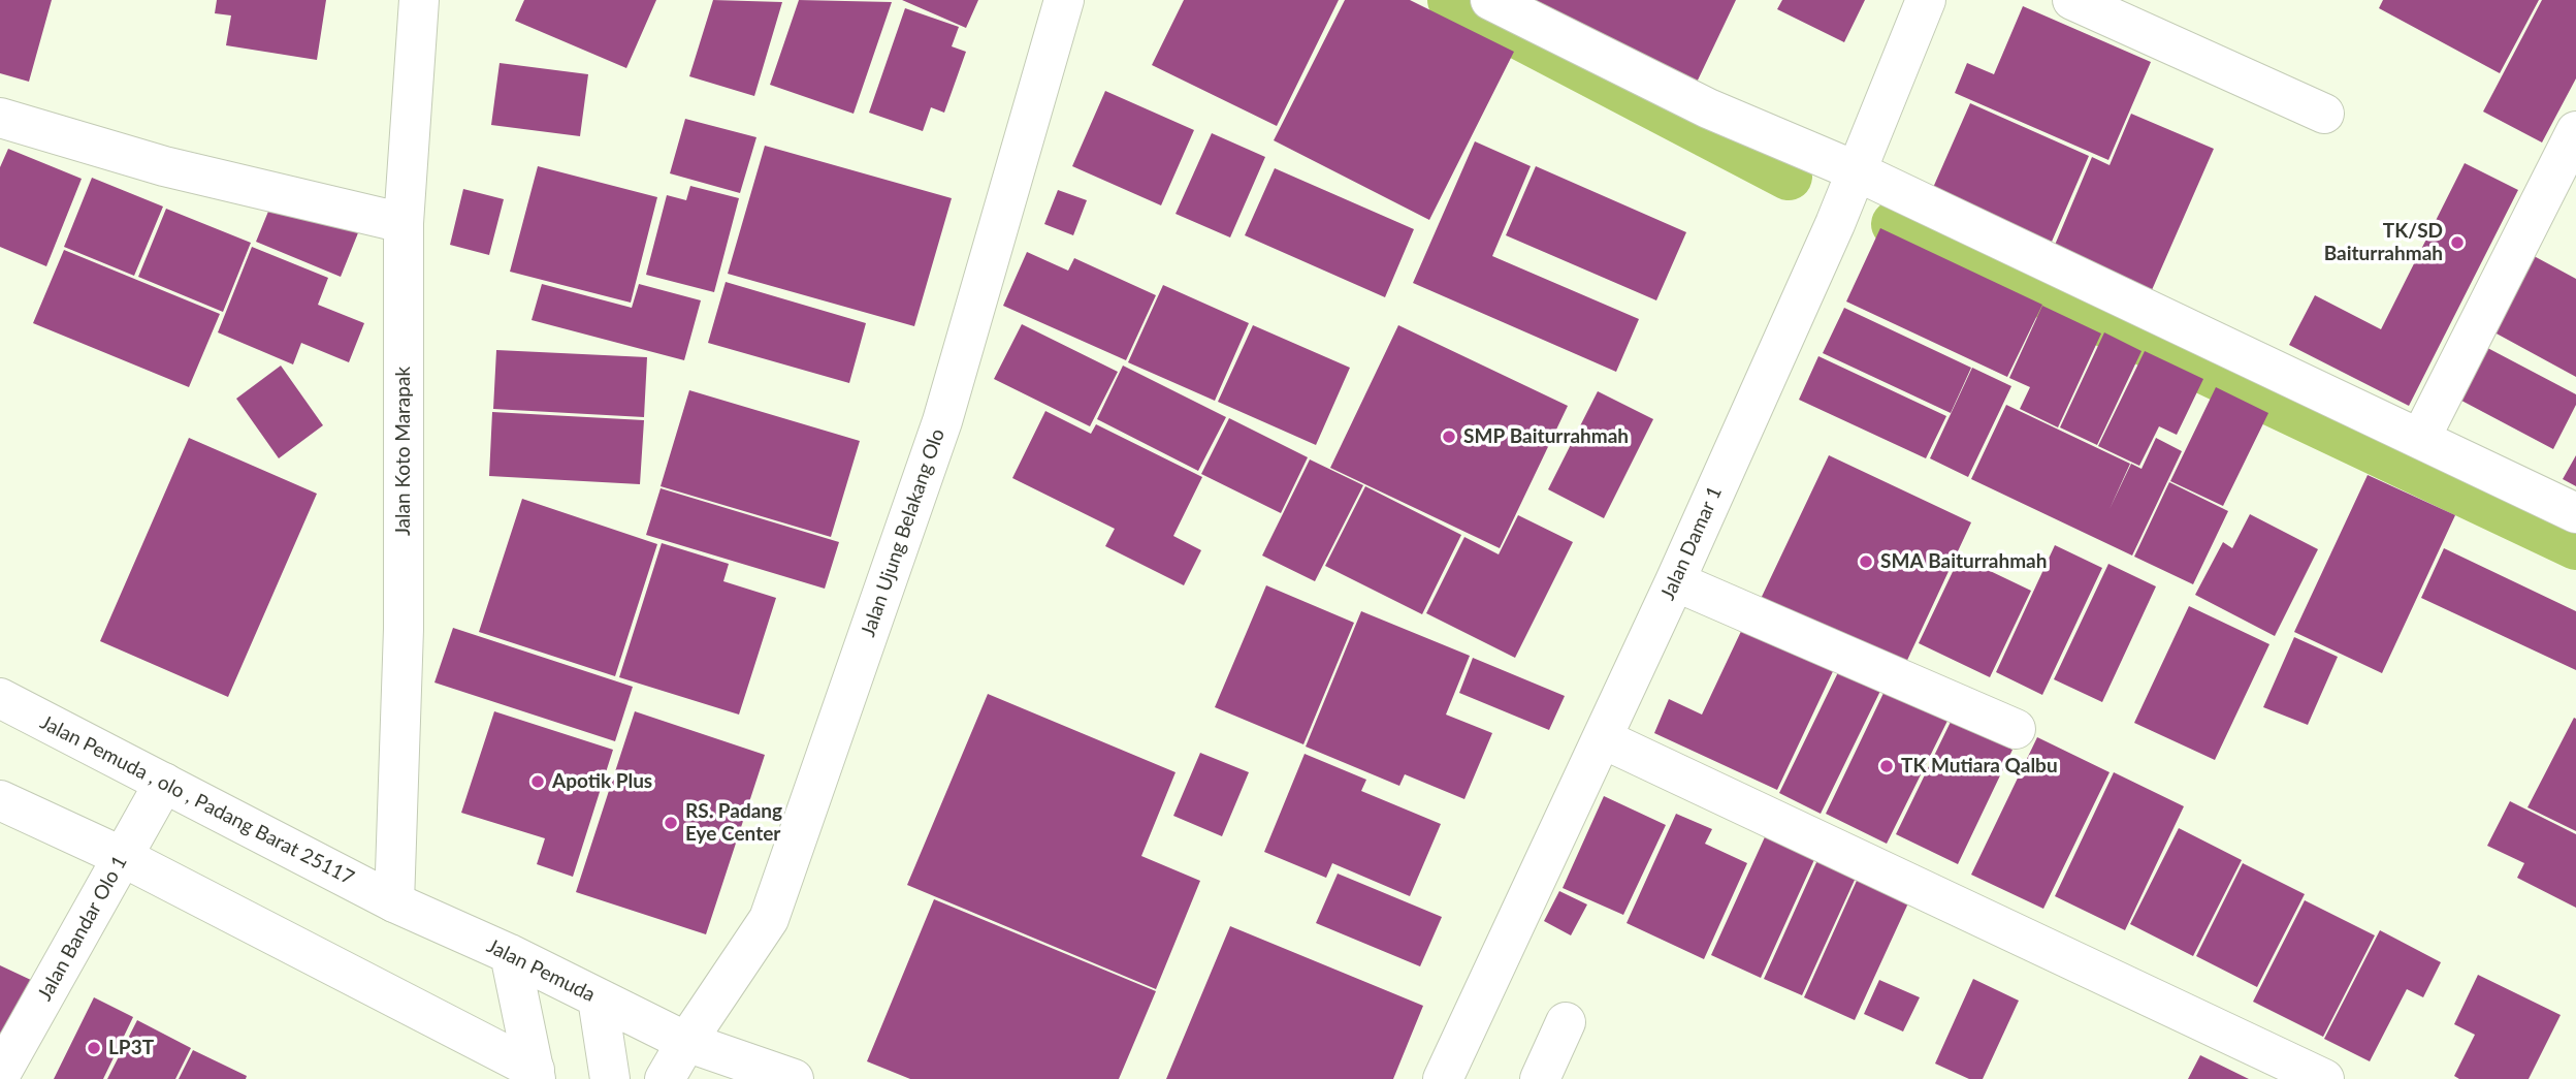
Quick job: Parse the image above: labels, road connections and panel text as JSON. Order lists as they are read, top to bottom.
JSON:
{
  "streets": {
    "street": [
      "Jalan Koto Marapak",
      "Jalan Ujung Belakang Olo",
      "Jalan Damar 1",
      "Jalan Pemuda , olo , Padang Barat 25117",
      "Jalan Bandar Olo 1",
      "Jalan Pemuda"
    ]
  },
  "crossings": [
    ["Jalan Koto Marapak", "Jalan Pemuda , olo , Padang Barat 25117"],
    ["Jalan Koto Marapak", "Jalan Pemuda"],
    ["Jalan Ujung Belakang Olo", "Jalan Pemuda"],
    ["Jalan Pemuda , olo , Padang Barat 25117", "Jalan Bandar Olo 1"],
    ["Jalan Pemuda , olo , Padang Barat 25117", "Jalan Pemuda"]
  ],
  "places": [
    "TK/SD Baiturrahmah",
    "SMP Baiturrahmah",
    "SMA Baiturrahmah",
    "TK Mutiara Qalbu",
    "Apotik Plus",
    "RS. Padang Eye Center",
    "LP3T"
  ]
}
